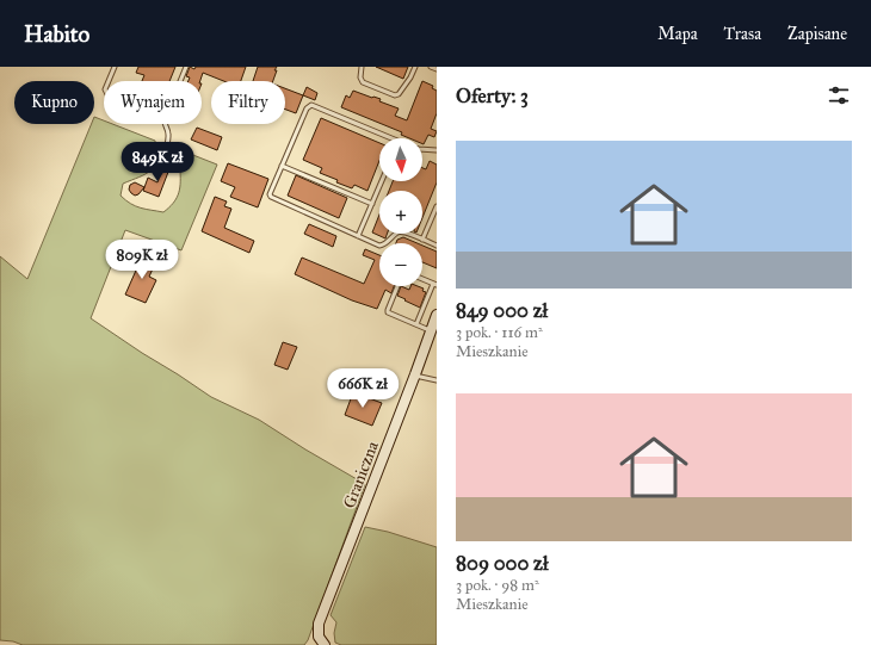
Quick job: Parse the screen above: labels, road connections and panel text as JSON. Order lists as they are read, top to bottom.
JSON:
{
  "streets": {
    "street": ["Graniczna"]
  },
  "north": "bottom",
  "page": {
    "header": "Habito",
    "nav": ["Mapa", "Trasa", "Zapisane"],
    "heading": "Oferty: 3",
    "chip": ["Kupno", "Wynajem", "Filtry"],
    "list": [
      {
        "name": "849 000 zł",
        "note": "3 pok. · 116 m² · Mieszkanie"
      },
      {
        "name": "809 000 zł",
        "note": "3 pok. · 98 m² · Mieszkanie"
      }
    ],
    "map_buttons": ["+", "−"],
    "price": ["849K zł", "809K zł", "666K zł"]
  }
}
